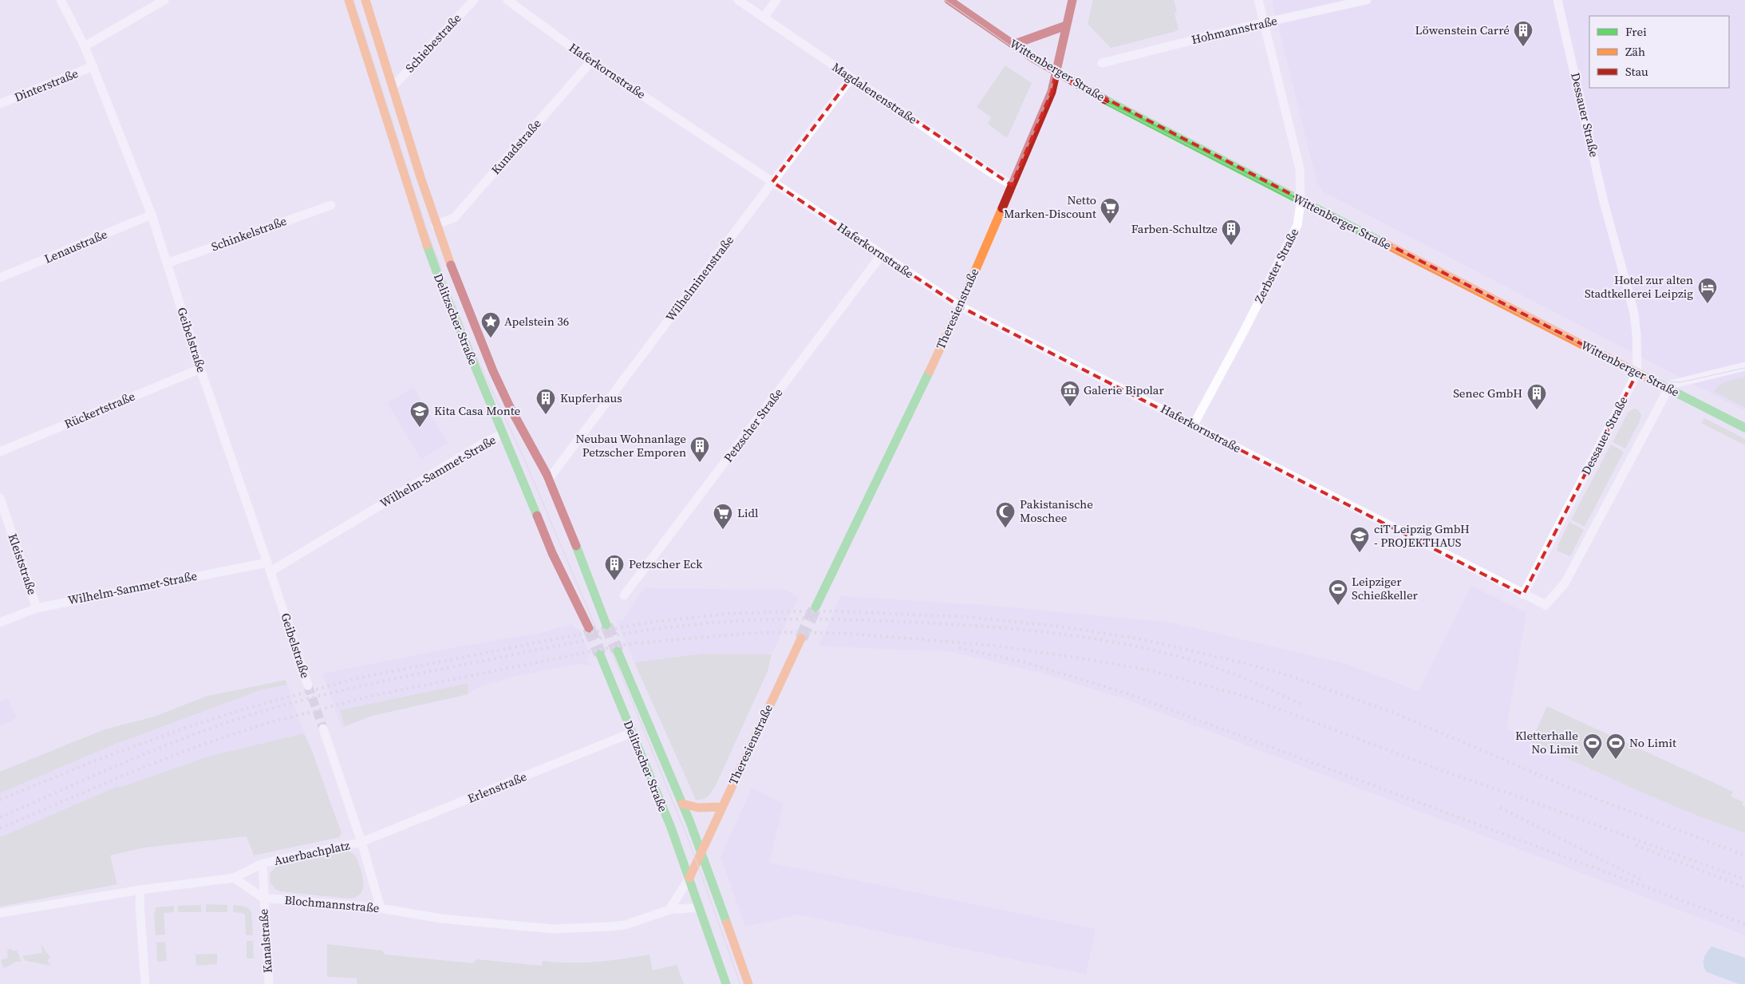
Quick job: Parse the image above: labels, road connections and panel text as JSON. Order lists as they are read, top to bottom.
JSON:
{
  "streets": {
    "main road": ["Wittenberger Straße", "Theresienstraße", "Delitzscher Straße"],
    "street": [
      "Hohmannstraße",
      "Schiebestraße",
      "Haferkornstraße",
      "Dinterstraße",
      "Magdalenenstraße",
      "Dessauer Straße",
      "Kunadstraße",
      "Schinkelstraße",
      "Lenaustraße",
      "Zerbster Straße",
      "Wilhelminenstraße",
      "Geibelstraße",
      "Rückertstraße",
      "Petzscher Straße",
      "Wilhelm-Sammet-Straße",
      "Kleiststraße",
      "Erlenstraße",
      "Auerbachplatz",
      "Blochmannstraße",
      "Kanalstraße"
    ]
  },
  "crossings": [
    ["Hohmannstraße", "Zerbster Straße"],
    ["Schiebestraße", "Delitzscher Straße"],
    ["Wittenberger Straße", "Dessauer Straße"],
    ["Wittenberger Straße", "Zerbster Straße"],
    ["Wittenberger Straße", "Theresienstraße"],
    ["Haferkornstraße", "Dessauer Straße"],
    ["Haferkornstraße", "Kunadstraße"],
    ["Haferkornstraße", "Zerbster Straße"],
    ["Haferkornstraße", "Wilhelminenstraße"],
    ["Haferkornstraße", "Theresienstraße"],
    ["Haferkornstraße", "Petzscher Straße"],
    ["Dinterstraße", "Geibelstraße"],
    ["Magdalenenstraße", "Wilhelminenstraße"],
    ["Magdalenenstraße", "Theresienstraße"],
    ["Kunadstraße", "Delitzscher Straße"],
    ["Schinkelstraße", "Geibelstraße"],
    ["Lenaustraße", "Geibelstraße"],
    ["Wilhelminenstraße", "Delitzscher Straße"],
    ["Theresienstraße", "Delitzscher Straße"],
    ["Delitzscher Straße", "Wilhelm-Sammet-Straße"],
    ["Delitzscher Straße", "Erlenstraße"],
    ["Delitzscher Straße", "Blochmannstraße"],
    ["Geibelstraße", "Rückertstraße"],
    ["Geibelstraße", "Wilhelm-Sammet-Straße"],
    ["Wilhelm-Sammet-Straße", "Kleiststraße"],
    ["Erlenstraße", "Auerbachplatz"],
    ["Auerbachplatz", "Blochmannstraße"],
    ["Auerbachplatz", "Kanalstraße"],
    ["Blochmannstraße", "Kanalstraße"]
  ],
  "places": {
    "building": [
      "Löwenstein Carré",
      "Farben-Schultze",
      "Senec GmbH",
      "Kupferhaus",
      "Neubau Wohnanlage Petzscher Emporen",
      "Petzscher Eck"
    ],
    "supermarket": ["Netto Marken-Discount", "Lidl"],
    "hotel": ["Hotel zur alten Stadtkellerei Leipzig"],
    "place": ["Apelstein 36"],
    "museum": ["Galerie Bipolar"],
    "school or university": ["Kita Casa Monte", "ciT Leipzig GmbH - PROJEKTHAUS"],
    "mosque": ["Pakistanische Moschee"],
    "sports": ["Leipziger Schießkeller", "Kletterhalle No Limit", "No Limit"]
  },
  "legend": ["Frei", "Zäh", "Stau"]
}
